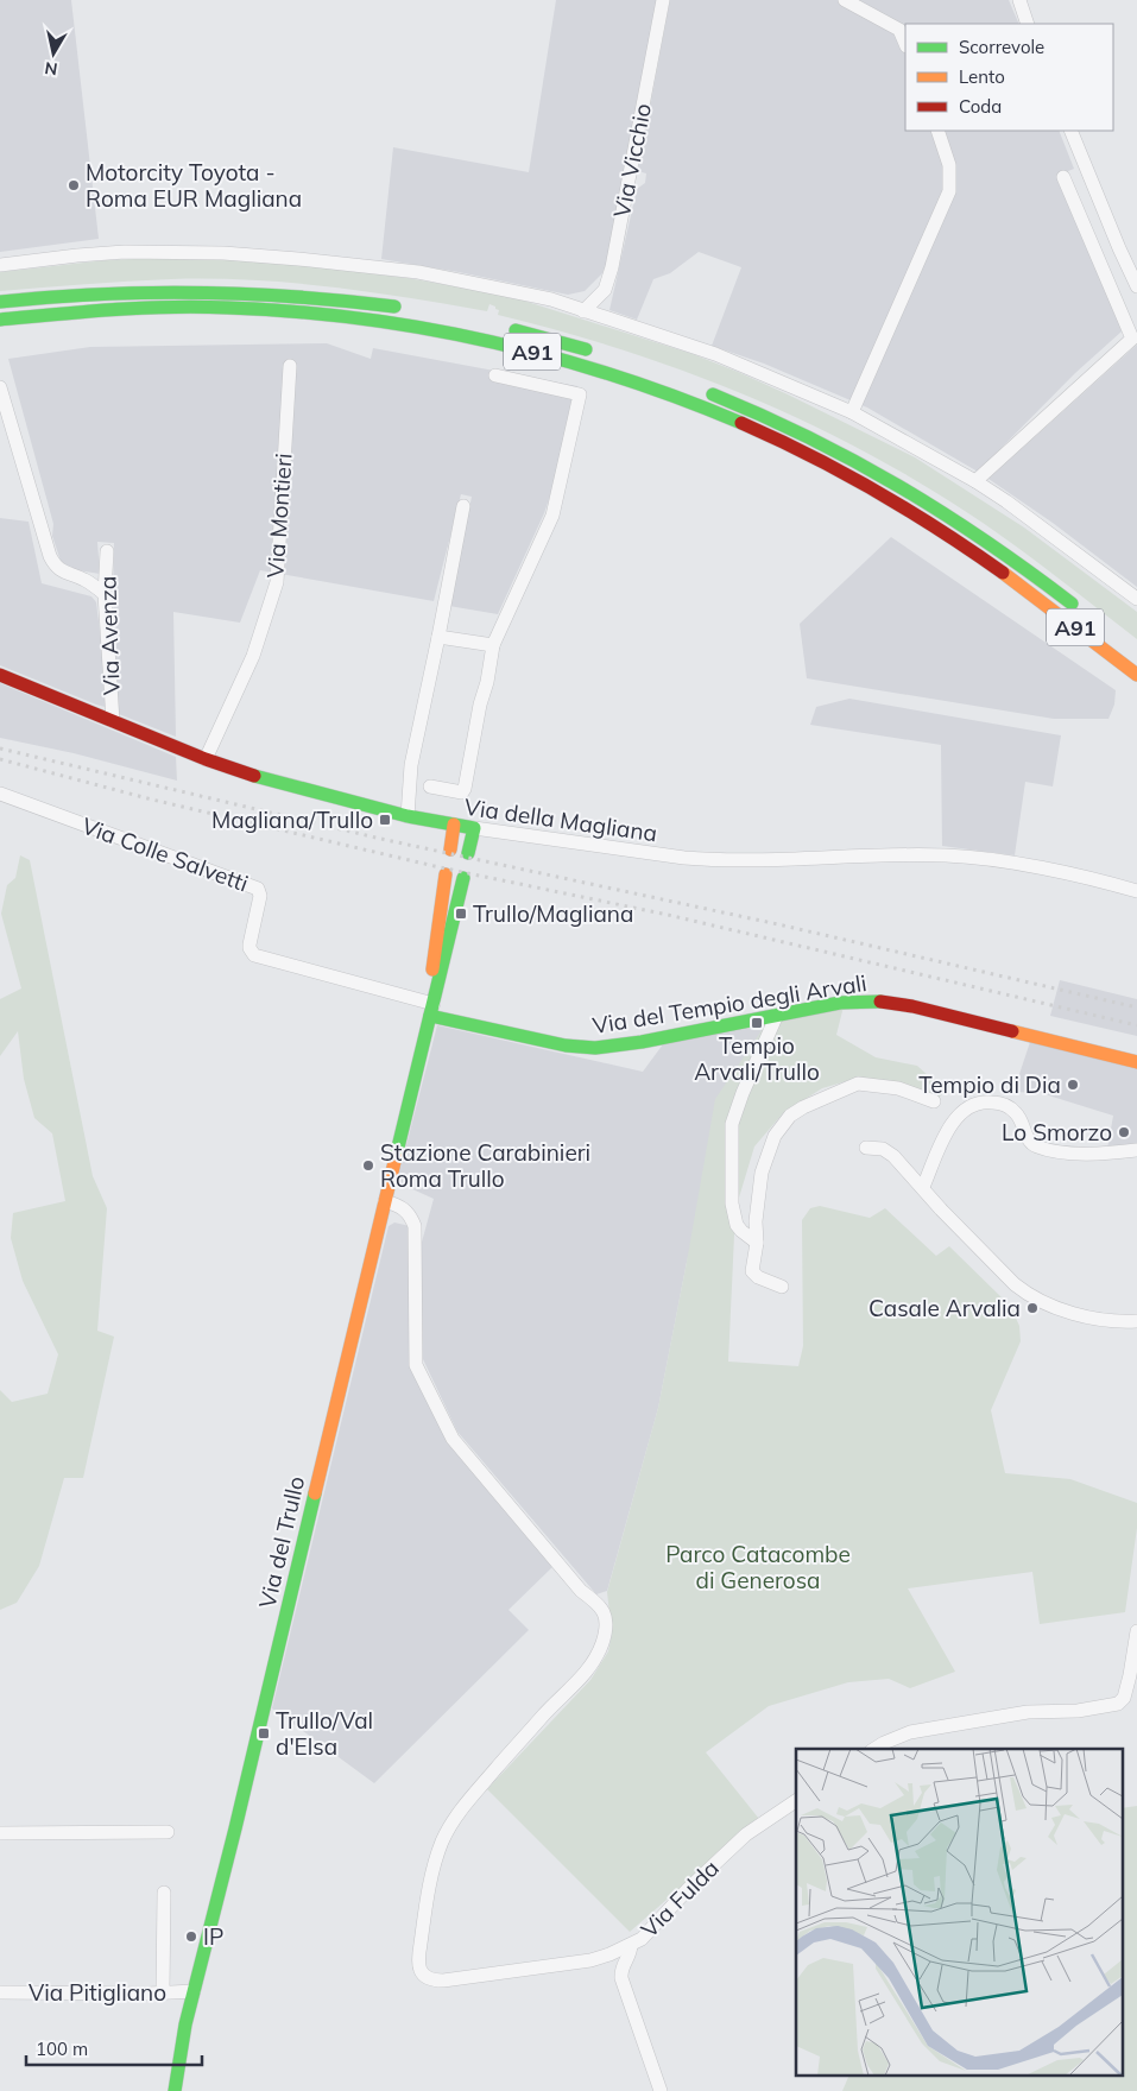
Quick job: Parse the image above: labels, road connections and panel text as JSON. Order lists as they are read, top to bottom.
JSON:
{
  "streets": {
    "main road": [
      "A91",
      "Via della Magliana",
      "Via del Tempio degli Arvali",
      "Via del Trullo"
    ],
    "street": [
      "Via Vicchio",
      "Via Montieri",
      "Via Avenza",
      "Via Colle Salvetti",
      "Via Fulda",
      "Via Pitigliano"
    ]
  },
  "crossings": [
    ["Via Montieri", "Via della Magliana"],
    ["Via Avenza", "Via della Magliana"],
    ["Via Colle Salvetti", "Via del Tempio degli Arvali"],
    ["Via Colle Salvetti", "Via del Trullo"],
    ["Via del Tempio degli Arvali", "Via del Trullo"],
    ["Via del Trullo", "Via Fulda"],
    ["Via del Trullo", "Via Pitigliano"]
  ],
  "parks": ["Parco Catacombe di Generosa"],
  "places": {
    "other": [
      "Motorcity Toyota - Roma EUR Magliana",
      "Tempio di Dia",
      "Lo Smorzo",
      "Stazione Carabinieri Roma Trullo",
      "Casale Arvalia",
      "IP"
    ],
    "transit": [
      "Magliana/Trullo",
      "Trullo/Magliana",
      "Tempio Arvali/Trullo",
      "Trullo/Val d'Elsa"
    ]
  },
  "legend": ["Scorrevole", "Lento", "Coda"],
  "scale_bar": "100 m",
  "north": "bottom"
}
